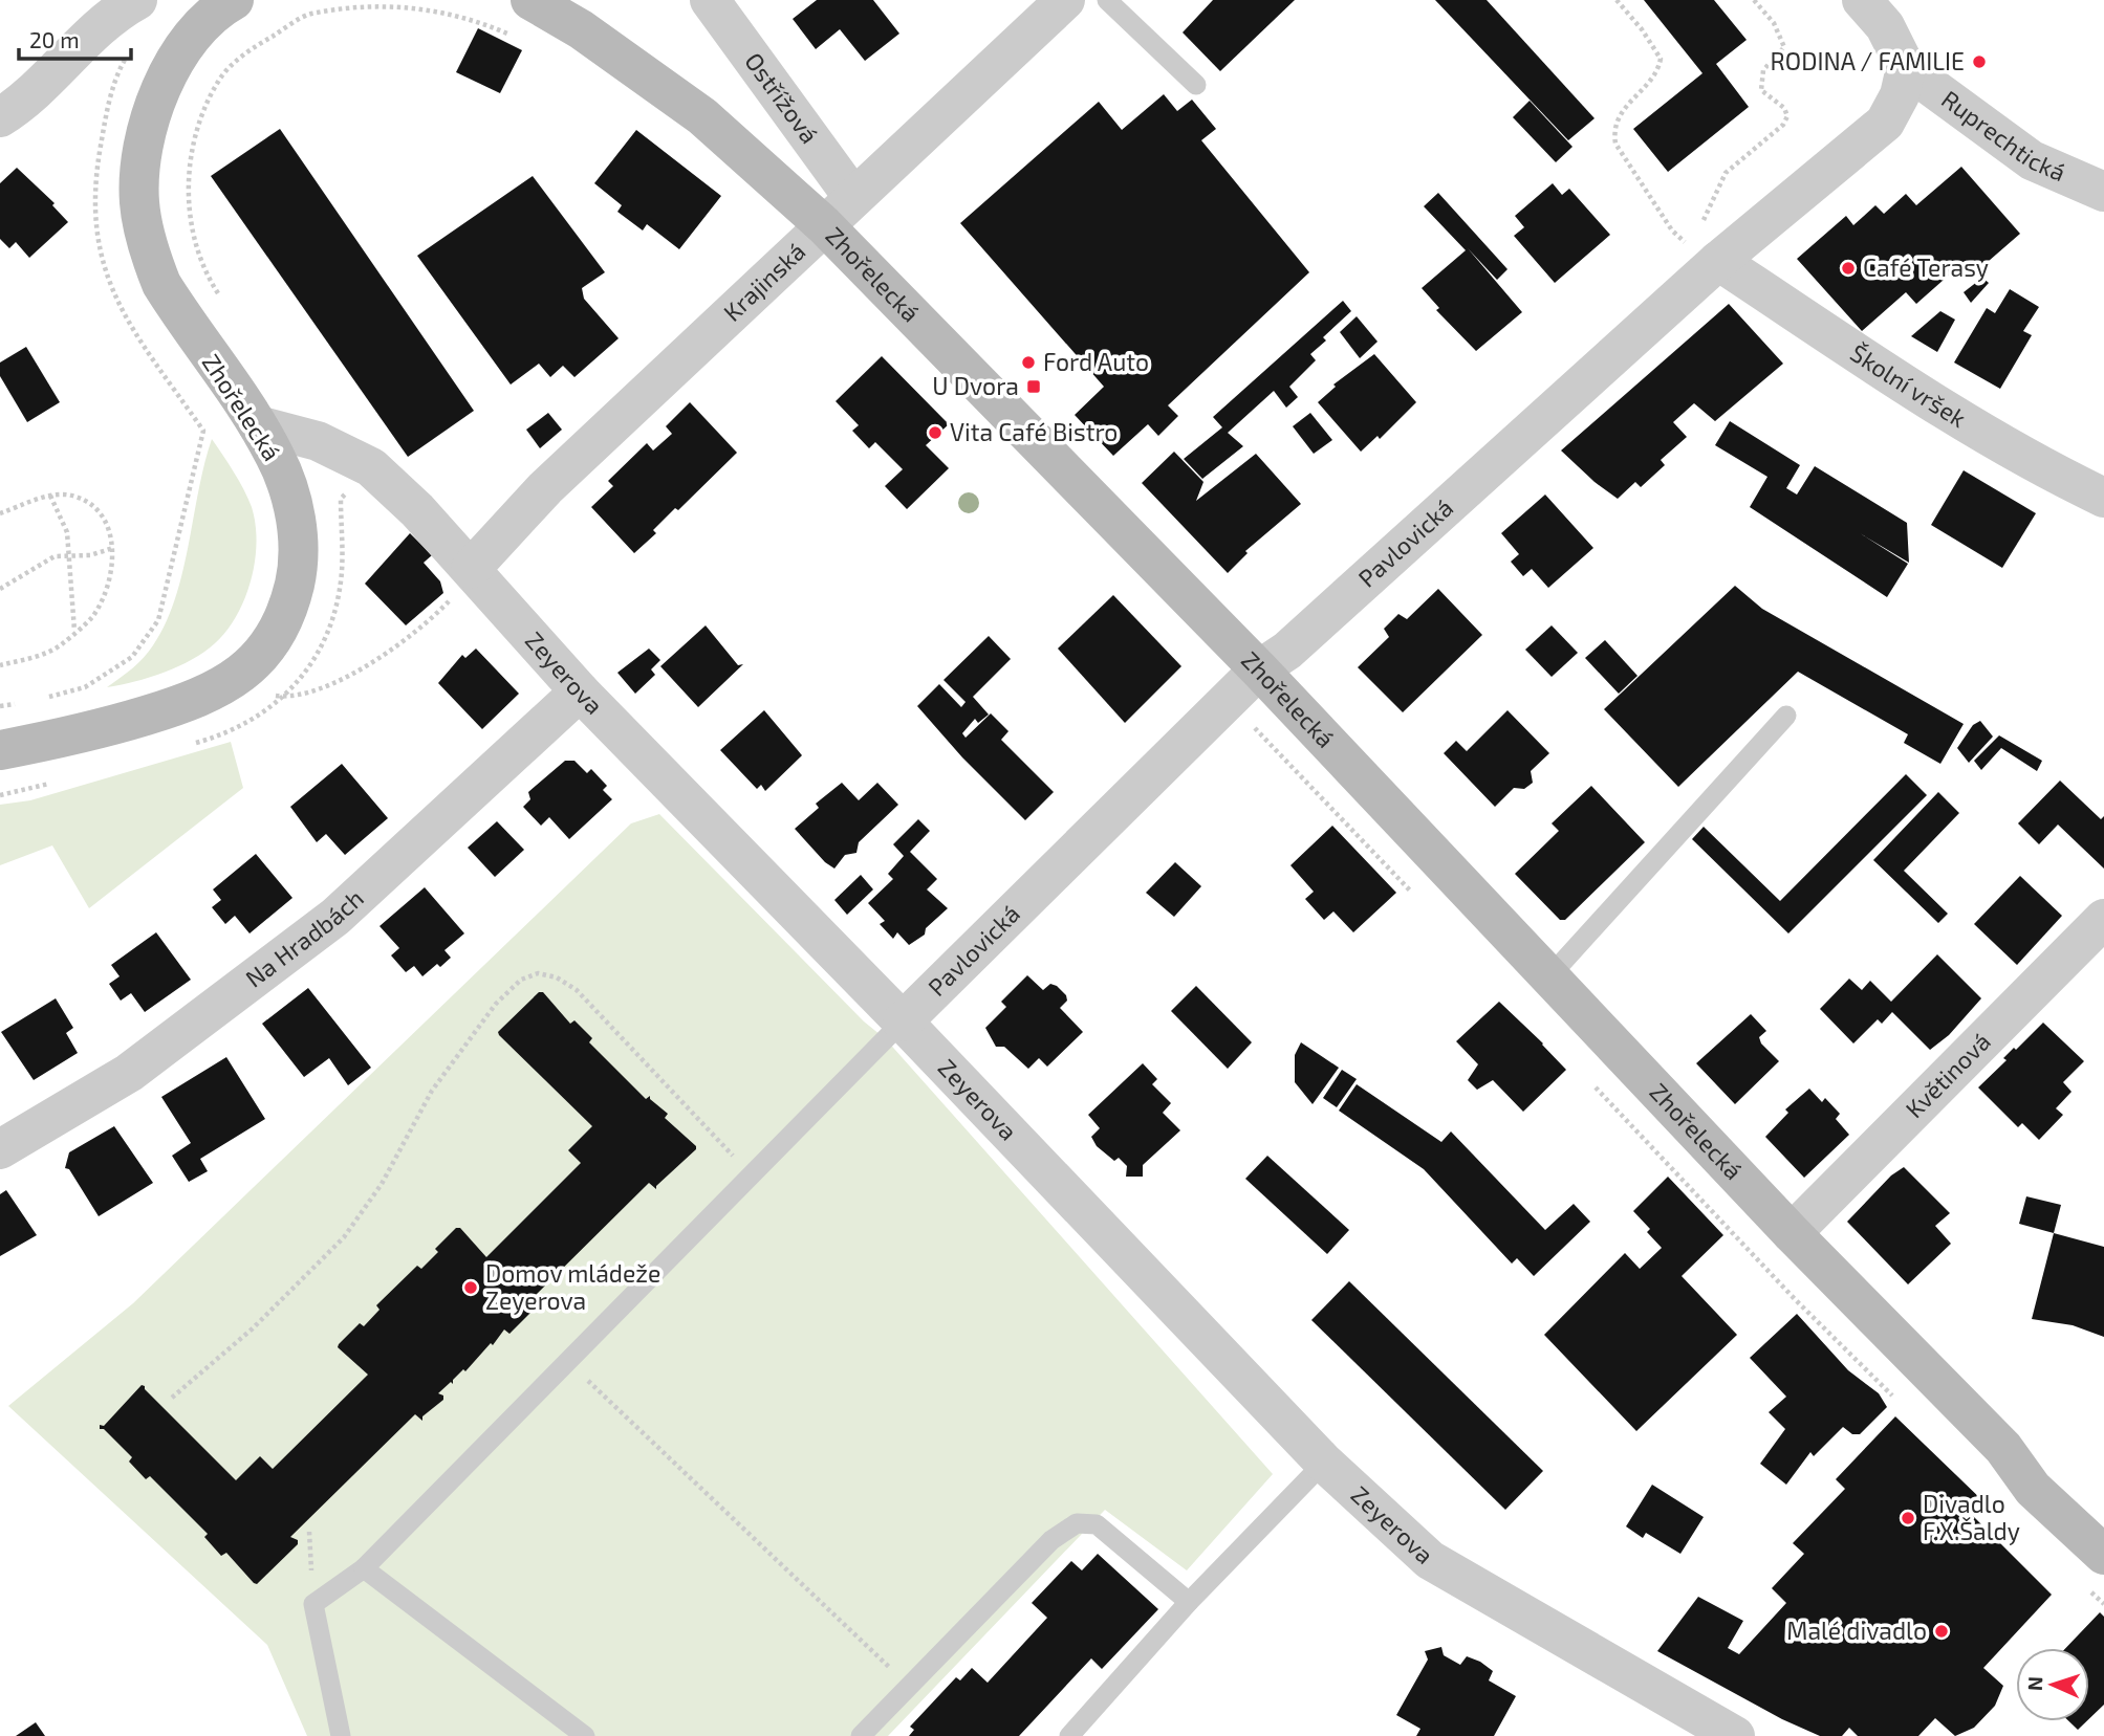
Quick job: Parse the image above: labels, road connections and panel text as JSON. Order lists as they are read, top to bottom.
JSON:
{
  "streets": {
    "main road": ["Zhořelecká"],
    "street": [
      "Ostřížová",
      "Ruprechtická",
      "Krajinská",
      "Školní vršek",
      "Pavlovická",
      "Zeyerova",
      "Na Hradbách",
      "Květinová"
    ]
  },
  "crossings": [
    ["Ostřížová", "Krajinská"],
    ["Ruprechtická", "Pavlovická"],
    ["Zhořelecká", "Krajinská"],
    ["Zhořelecká", "Pavlovická"],
    ["Zhořelecká", "Zeyerova"],
    ["Zhořelecká", "Květinová"],
    ["Krajinská", "Zeyerova"],
    ["Školní vršek", "Pavlovická"],
    ["Pavlovická", "Zeyerova"],
    ["Zeyerova", "Na Hradbách"]
  ],
  "places": {
    "other": [
      "RODINA / FAMILIE",
      "Café Terasy",
      "Ford Auto",
      "Vita Café Bistro",
      "Domov mládeže Zeyerova",
      "Divadlo F.X.Šaldy",
      "Malé divadlo"
    ],
    "transit": ["U Dvora"]
  },
  "scale_bar": "20 m",
  "north": "left"
}
